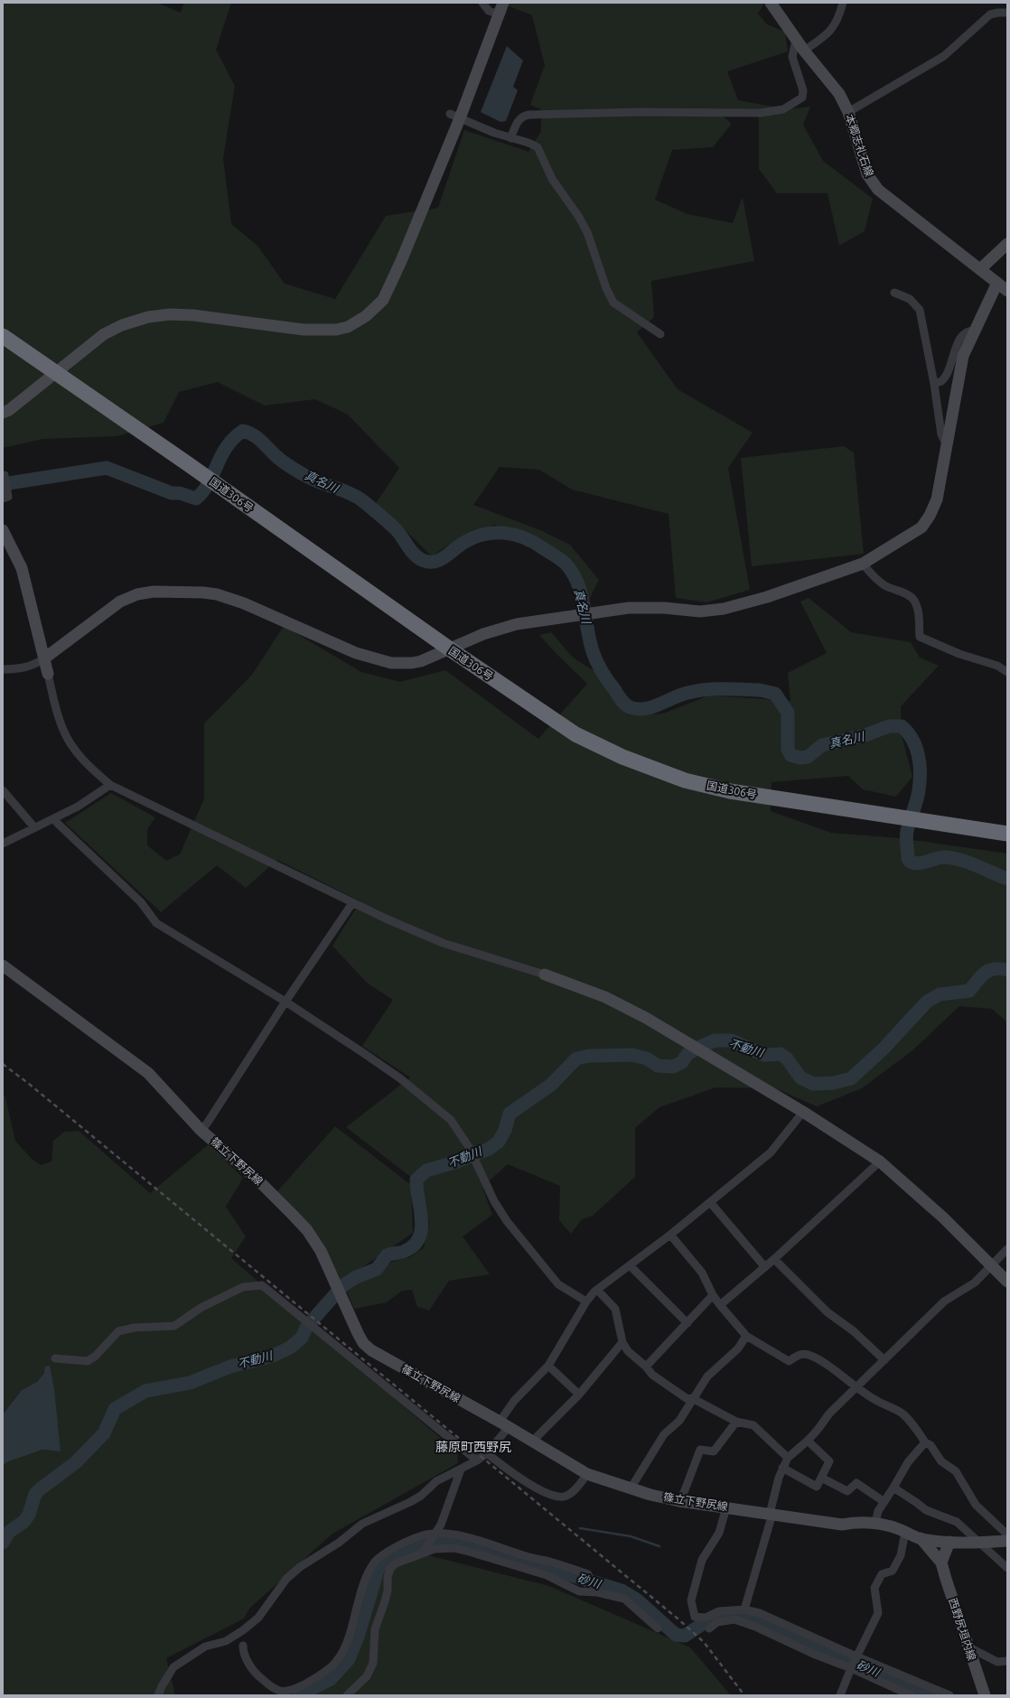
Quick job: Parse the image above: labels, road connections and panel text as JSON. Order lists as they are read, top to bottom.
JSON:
{
  "streets": {
    "highway": ["国道306号"],
    "street": ["本郷志礼石線", "篠立下野尻線", "西野尻垣内線"]
  },
  "crossings": [
    ["篠立下野尻線", "西野尻垣内線"]
  ],
  "districts": ["藤原町西野尻"],
  "water": ["真名川", "不動川", "砂川"]
}
